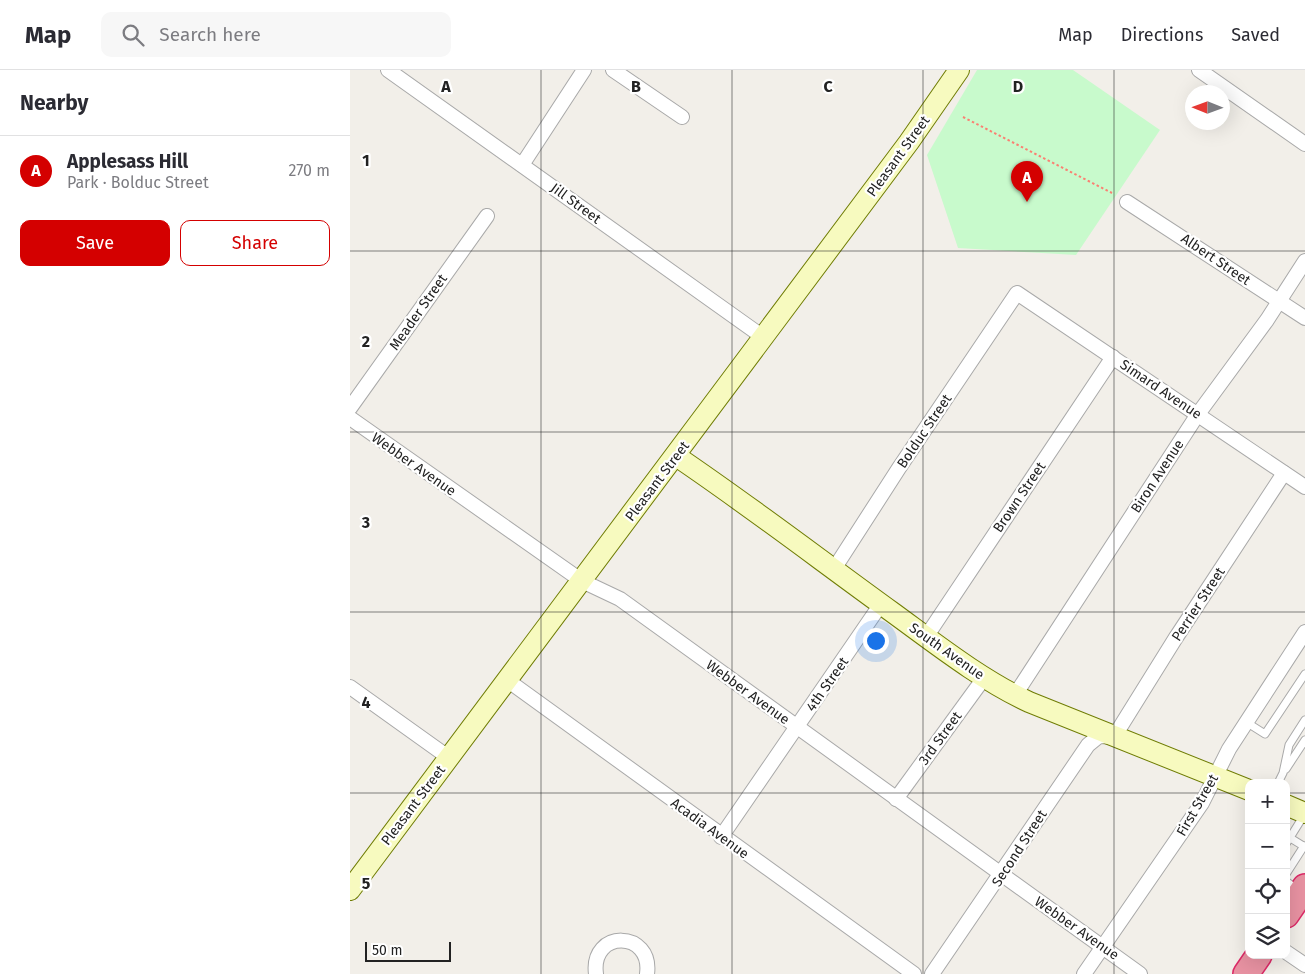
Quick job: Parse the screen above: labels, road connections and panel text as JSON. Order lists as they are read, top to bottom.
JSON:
{
  "streets": {
    "street": [
      "Pleasant Street",
      "Jill Street",
      "Albert Street",
      "Meader Street",
      "Simard Avenue",
      "Bolduc Street",
      "Webber Avenue",
      "Biron Avenue",
      "Brown Street",
      "Perrier Street",
      "South Avenue",
      "4th Street",
      "3rd Street",
      "First Street",
      "Acadia Avenue",
      "Second Street"
    ]
  },
  "crossings": [
    ["Pleasant Street", "Jill Street"],
    ["Pleasant Street", "Webber Avenue"],
    ["Pleasant Street", "South Avenue"],
    ["Pleasant Street", "Acadia Avenue"],
    ["Albert Street", "Biron Avenue"],
    ["Simard Avenue", "Bolduc Street"],
    ["Simard Avenue", "Biron Avenue"],
    ["Simard Avenue", "Brown Street"],
    ["Simard Avenue", "Perrier Street"],
    ["Bolduc Street", "South Avenue"],
    ["Webber Avenue", "4th Street"],
    ["Webber Avenue", "3rd Street"],
    ["Webber Avenue", "First Street"],
    ["Webber Avenue", "Second Street"],
    ["Biron Avenue", "South Avenue"],
    ["Brown Street", "South Avenue"],
    ["Perrier Street", "South Avenue"],
    ["Perrier Street", "Second Street"],
    ["South Avenue", "4th Street"],
    ["South Avenue", "3rd Street"],
    ["South Avenue", "First Street"],
    ["South Avenue", "Second Street"],
    ["4th Street", "Acadia Avenue"]
  ],
  "scale_bar": "50 m",
  "north": "left",
  "page": {
    "header": "Map",
    "search": "Search here",
    "nav": ["Map", "Directions", "Saved"],
    "heading": "Nearby",
    "list": [
      {
        "mark": "A",
        "name": "Applesass Hill",
        "note": "Park · Bolduc Street",
        "value": "270 m"
      }
    ],
    "pins": "A",
    "buttons": ["Save", "Share"],
    "map_buttons": ["+", "−"],
    "scale": "50 m"
  },
  "grid": {
    "columns": [
      "A",
      "B",
      "C",
      "D"
    ],
    "rows": [
      "1",
      "2",
      "3",
      "4",
      "5"
    ]
  }
}
